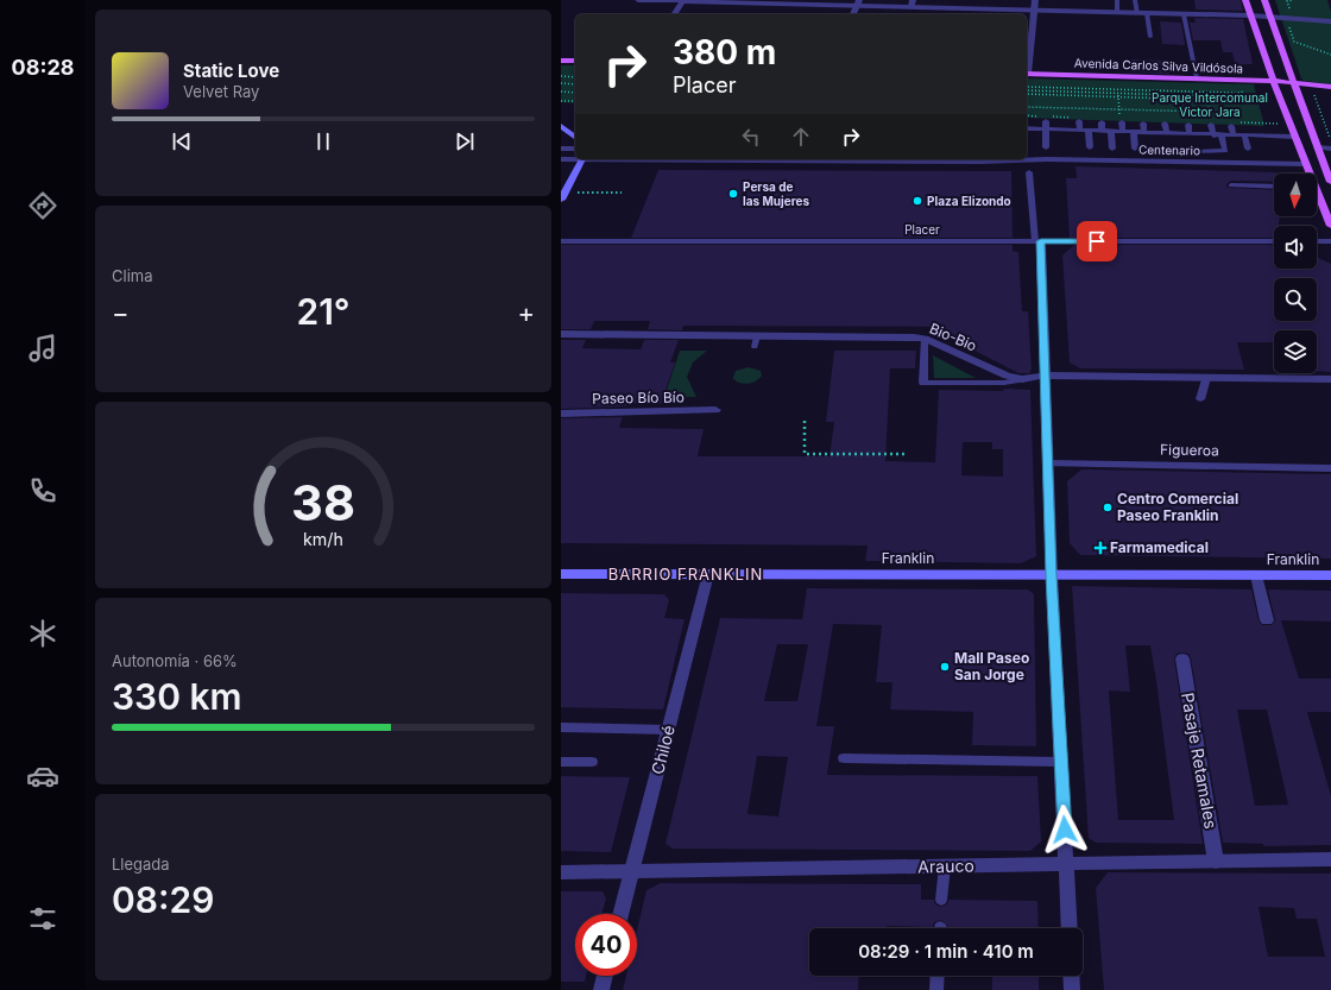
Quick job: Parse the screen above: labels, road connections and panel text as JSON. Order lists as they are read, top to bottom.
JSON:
{
  "streets": {
    "main road": ["Avenida Carlos Silva Vildósola", "Franklin"],
    "street": [
      "Centenario",
      "Placer",
      "Bio-Bio",
      "Paseo Bío Bío",
      "Figueroa",
      "Chiloé",
      "Pasaje Retamales",
      "Arauco"
    ]
  },
  "crossings": [
    ["Franklin", "Chiloé"],
    ["Chiloé", "Arauco"],
    ["Pasaje Retamales", "Arauco"]
  ],
  "districts": ["BARRIO FRANKLIN"],
  "parks": ["Parque Intercomunal Victor Jara"],
  "places": {
    "other": [
      "Persa de las Mujeres",
      "Plaza Elizondo",
      "Centro Comercial Paseo Franklin",
      "Mall Paseo San Jorge"
    ],
    "health": ["Farmamedical"]
  },
  "north": "bottom",
  "page": {
    "tabs": "08:28",
    "turn": ["380 m", "Placer"],
    "song": ["Static Love", "Velvet Ray"],
    "tile": [
      "Clima",
      ["Autonomía · 66%", "330 km"],
      ["Llegada", "08:29"]
    ],
    "heat": ["−", "21°", "+"],
    "limit": "40",
    "trip": "08:29 · 1 min · 410 m",
    "gauge": ["38", "km/h"]
  }
}
